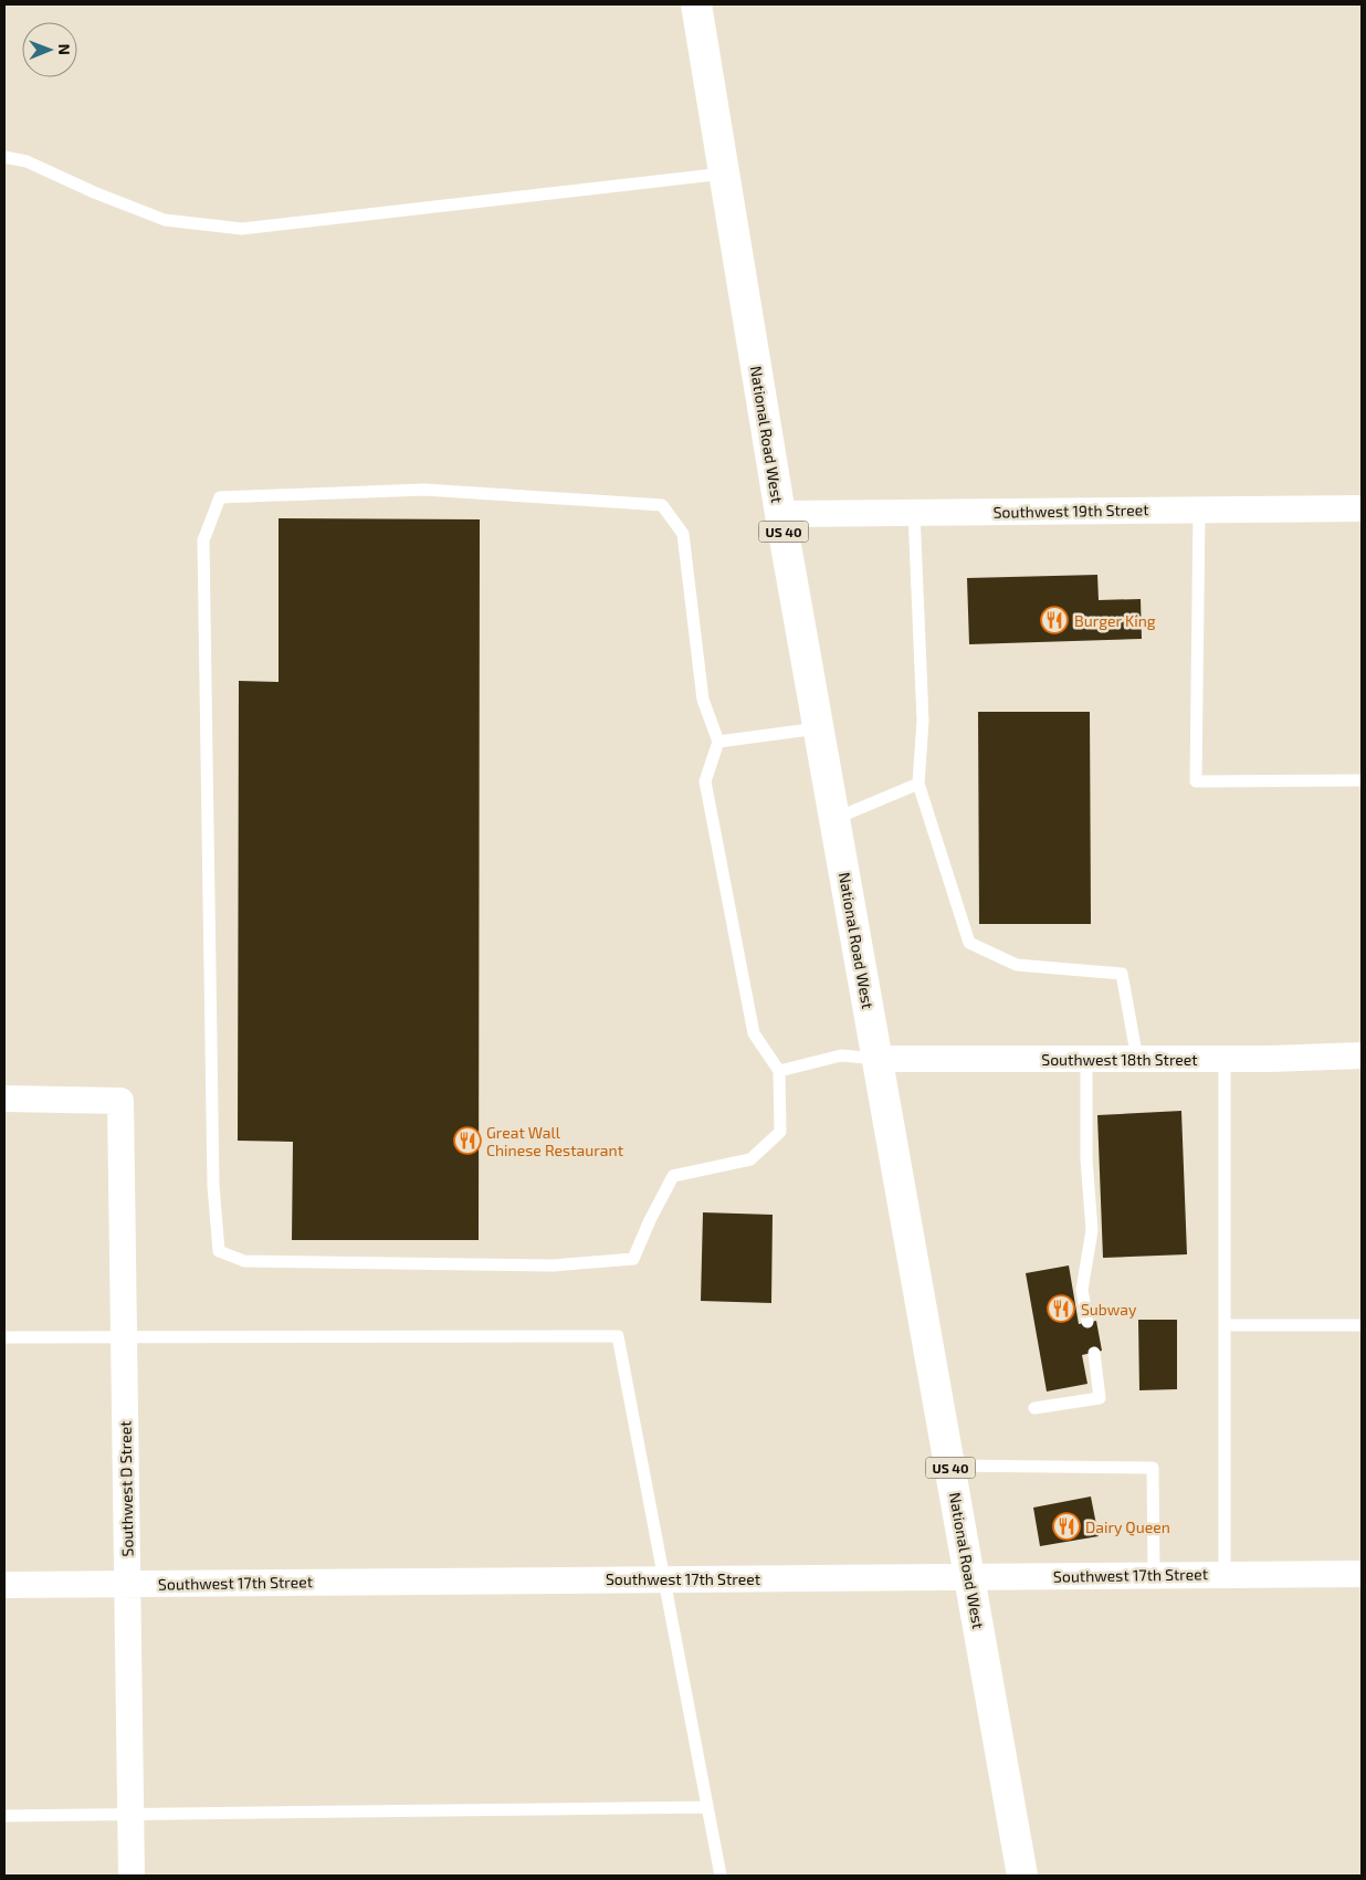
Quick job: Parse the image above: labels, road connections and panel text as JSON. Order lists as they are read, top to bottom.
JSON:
{
  "streets": {
    "main road": ["National Road West", "US 40"],
    "street": [
      "Southwest 19th Street",
      "Southwest 18th Street",
      "Southwest D Street",
      "Southwest 17th Street"
    ]
  },
  "crossings": [
    ["National Road West", "Southwest 19th Street"],
    ["National Road West", "Southwest 18th Street"],
    ["National Road West", "Southwest 17th Street"],
    ["Southwest D Street", "Southwest 17th Street"]
  ],
  "places": {
    "restaurant": [
      "Burger King",
      "Great Wall Chinese Restaurant",
      "Subway",
      "Dairy Queen"
    ]
  },
  "north": "right"
}
